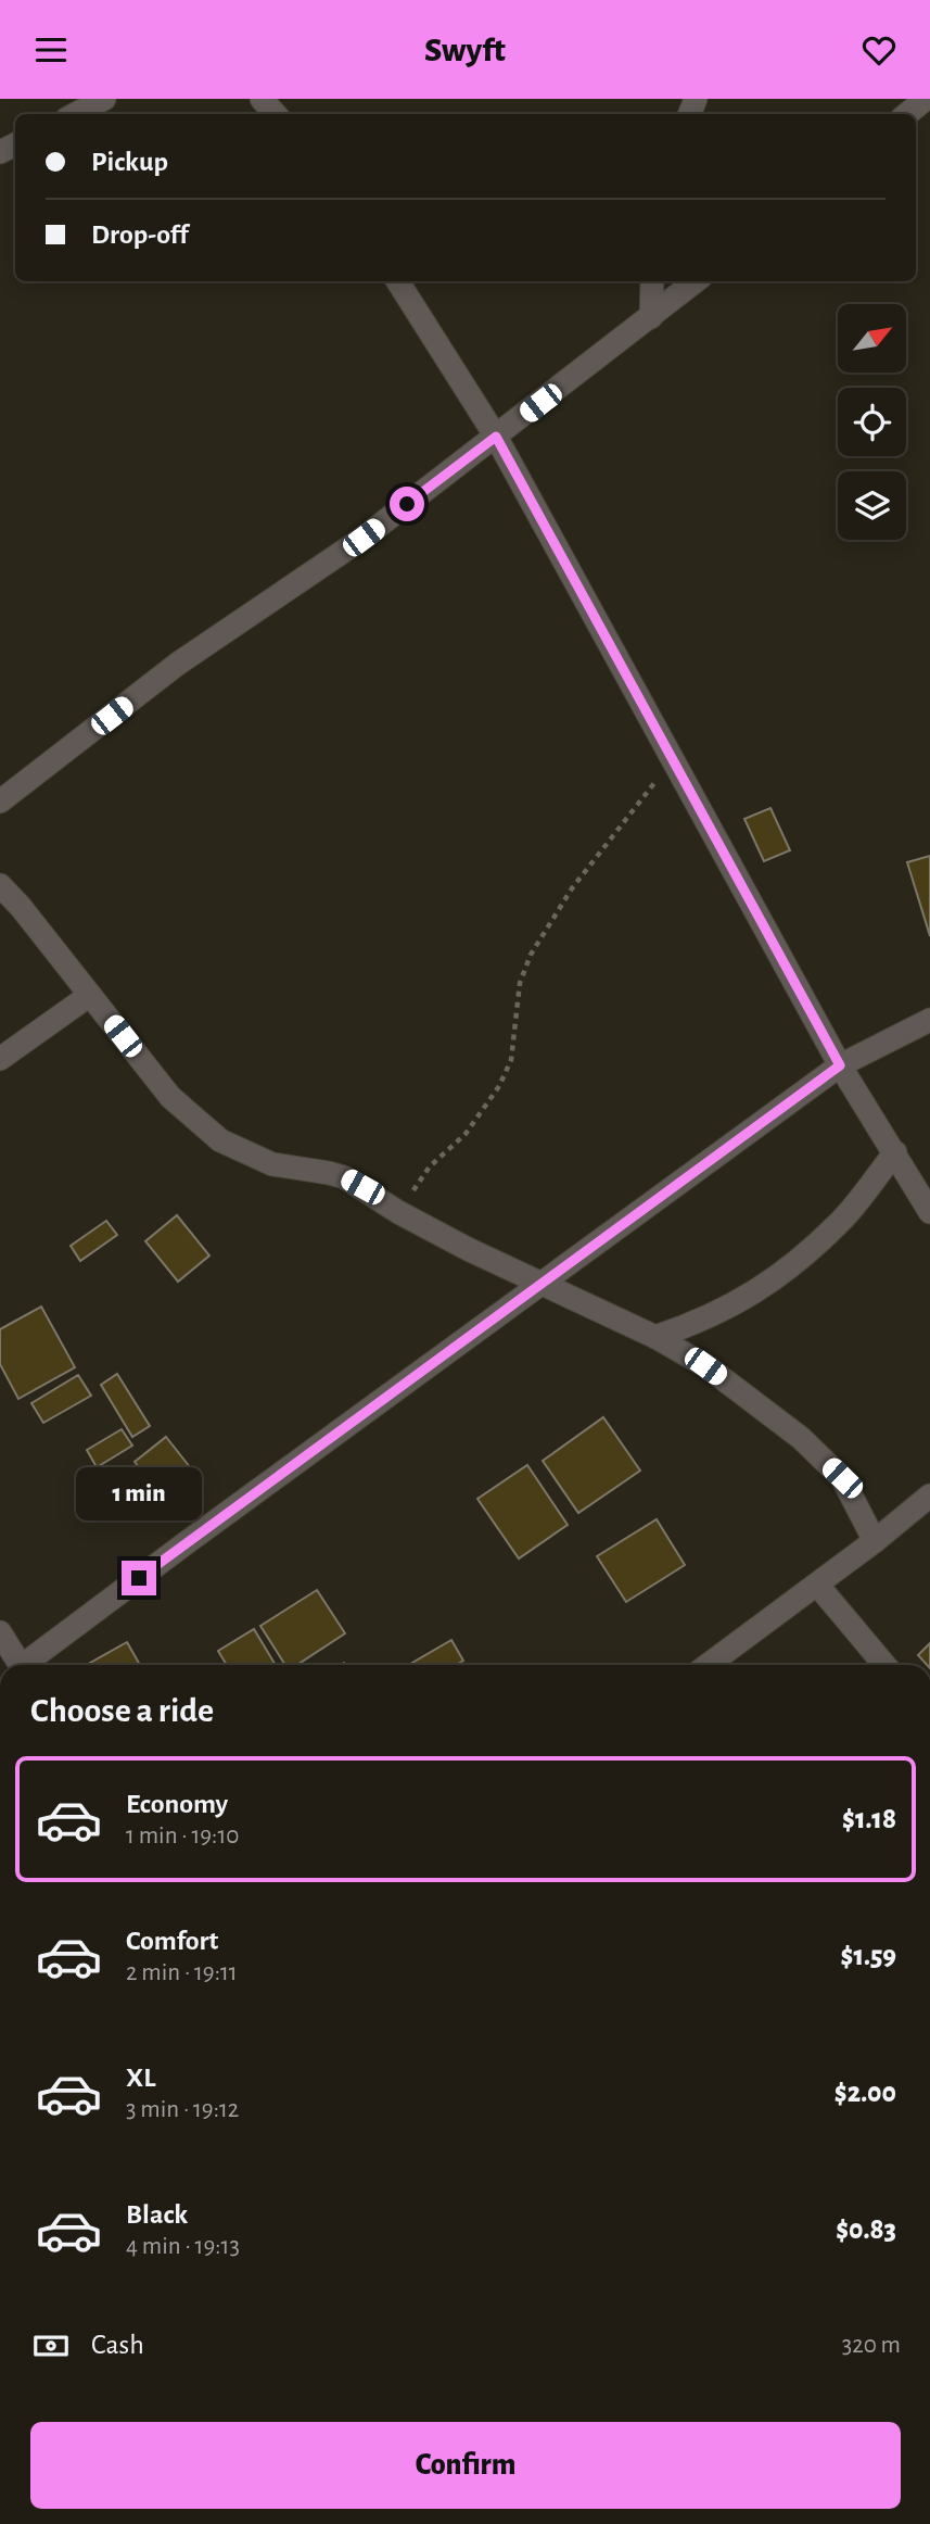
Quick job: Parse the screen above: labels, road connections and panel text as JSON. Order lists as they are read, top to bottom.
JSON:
{
  "north": "top right",
  "page": {
    "header": "Swyft",
    "banner": ["Pickup", "Drop-off"],
    "bubble": "1 min",
    "heading": "Choose a ride",
    "list": [
      {
        "name": "Economy",
        "note": "1 min · 19:10",
        "value": "$1.18"
      },
      {
        "name": "Comfort",
        "note": "2 min · 19:11",
        "value": "$1.59"
      },
      {
        "name": "XL",
        "note": "3 min · 19:12",
        "value": "$2.00"
      },
      {
        "name": "Black",
        "note": "4 min · 19:13",
        "value": "$0.83"
      }
    ],
    "pay": ["Cash", "320 m"],
    "buttons": "Confirm"
  }
}
